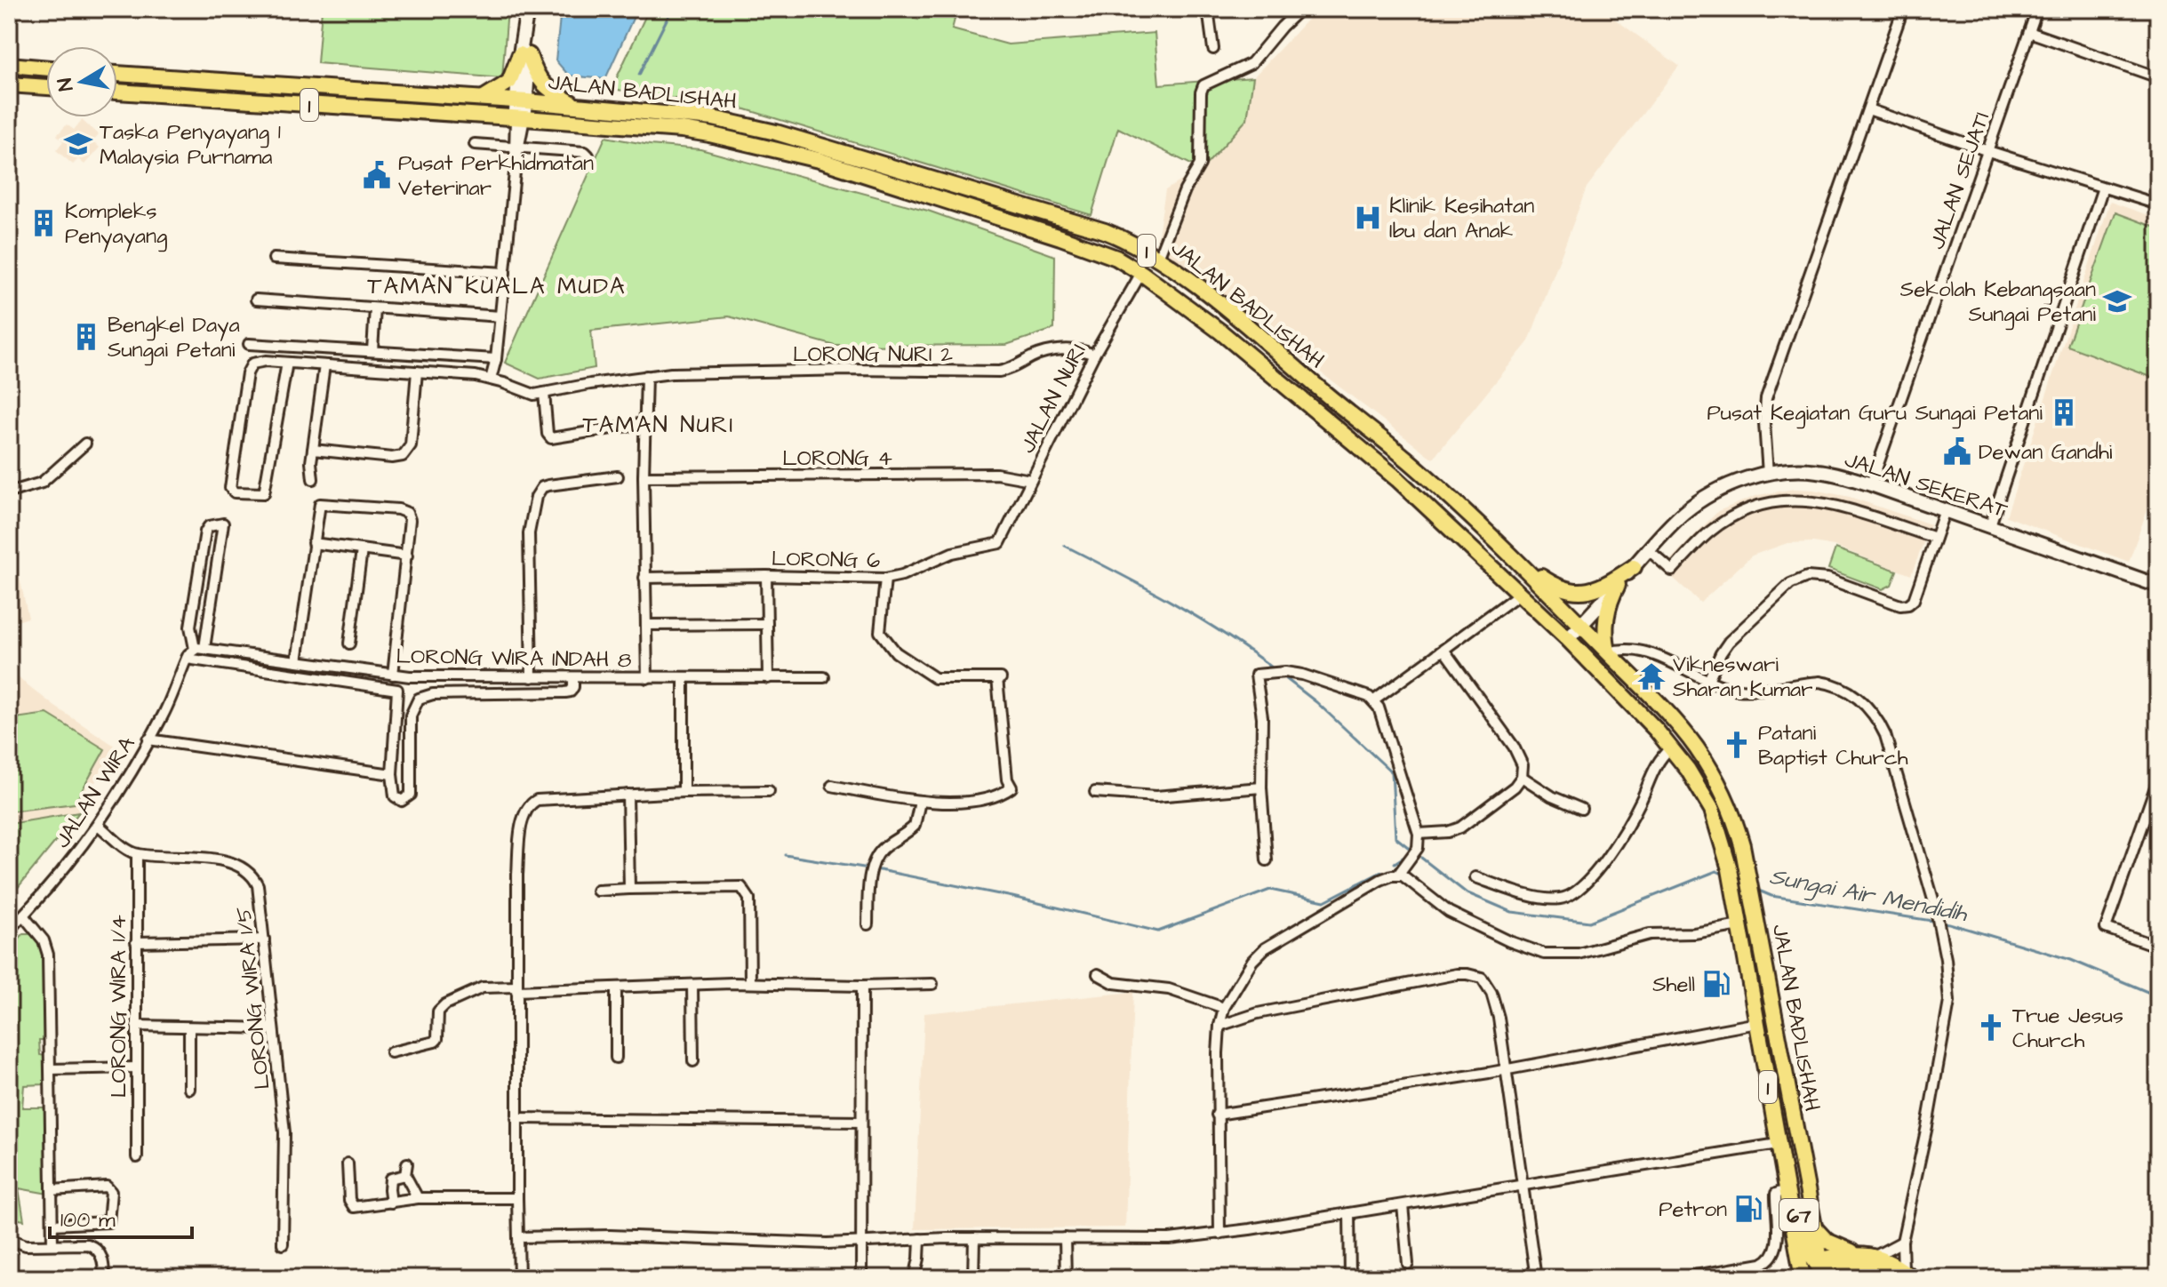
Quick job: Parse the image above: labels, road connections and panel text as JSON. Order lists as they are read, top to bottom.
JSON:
{
  "streets": {
    "main road": ["JALAN BADLISHAH", "1", "67"],
    "street": [
      "JALAN SEJATI",
      "LORONG NURI 2",
      "JALAN NURI",
      "LORONG 4",
      "JALAN SEKERAT",
      "LORONG 6",
      "LORONG WIRA INDAH 8",
      "JALAN WIRA",
      "LORONG WIRA 1/5",
      "LORONG WIRA 1/4"
    ]
  },
  "crossings": [
    ["JALAN BADLISHAH", "JALAN NURI"],
    ["JALAN BADLISHAH", "JALAN SEKERAT"],
    ["JALAN BADLISHAH", "67"],
    ["JALAN SEJATI", "JALAN SEKERAT"],
    ["LORONG NURI 2", "JALAN NURI"],
    ["JALAN NURI", "LORONG 4"],
    ["JALAN NURI", "LORONG 6"],
    ["LORONG WIRA INDAH 8", "JALAN WIRA"],
    ["LORONG WIRA 1/5", "LORONG WIRA 1/4"]
  ],
  "districts": ["TAMAN KUALA MUDA", "TAMAN NURI"],
  "water": ["Sungai Air Mendidih"],
  "places": {
    "school or university": ["Taska Penyayang 1 Malaysia Purnama", "Sekolah Kebangsaan Sungai Petani"],
    "public building": ["Pusat Perkhidmatan Veterinar", "Dewan Gandhi"],
    "hospital": ["Klinik Kesihatan Ibu dan Anak"],
    "building": ["Kompleks Penyayang", "Bengkel Daya Sungai Petani", "Pusat Kegiatan Guru Sungai Petani"],
    "temple": ["Vikneswari Sharan Kumar"],
    "church": ["Patani Baptist Church", "True Jesus Church"],
    "fuel station": ["Shell", "Petron"]
  },
  "scale_bar": "100 m",
  "north": "left"
}
